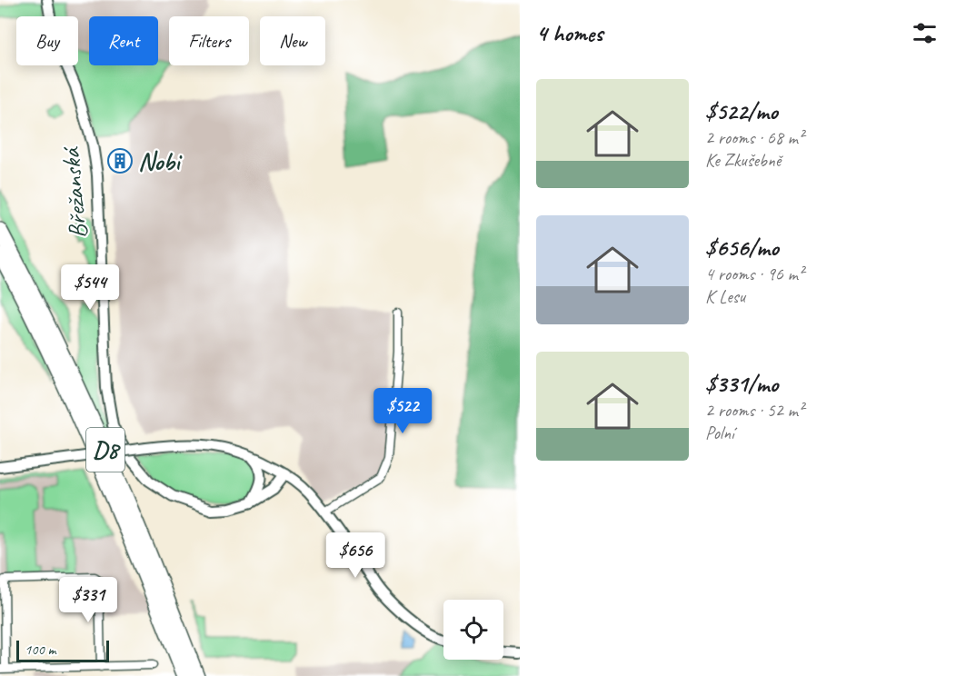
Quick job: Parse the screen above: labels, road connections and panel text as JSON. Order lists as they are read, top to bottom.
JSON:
{
  "streets": {
    "highway": ["D8"],
    "street": ["Břežanská"]
  },
  "places": {
    "building": ["Nobi"]
  },
  "scale_bar": "100 m",
  "page": {
    "heading": "4 homes",
    "chip": [
      "Buy",
      "Rent",
      "Filters",
      "New"
    ],
    "list": [
      {
        "name": "$522/mo",
        "note": "2 rooms · 68 m² · Ke Zkušebně"
      },
      {
        "name": "$656/mo",
        "note": "4 rooms · 96 m² · K Lesu"
      },
      {
        "name": "$331/mo",
        "note": "2 rooms · 52 m² · Polní"
      }
    ],
    "price": [
      "$544",
      "$522",
      "$656",
      "$331"
    ],
    "scale": "100 m"
  }
}
